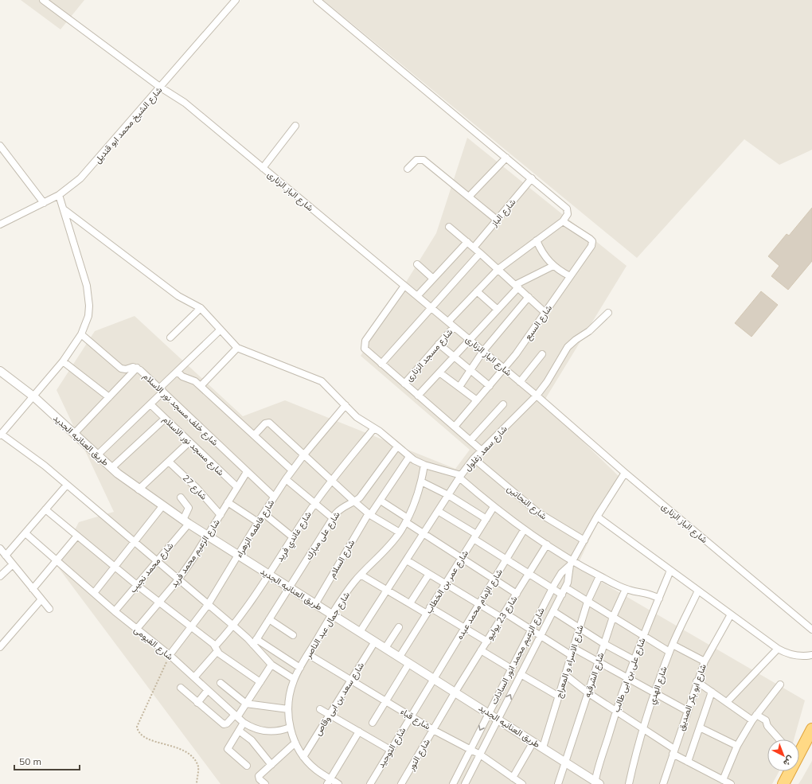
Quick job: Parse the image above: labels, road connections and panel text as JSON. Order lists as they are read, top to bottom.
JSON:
{
  "streets": {
    "street": [
      "شارع الشيخ محمد ابو قنديل",
      "شارع الباز الزنارى",
      "شارع الباز",
      "شارع السبع",
      "شارع مسجد الزنارى",
      "شارع خلف مسجد نور الاسلام",
      "طريق العنانيه الجديد",
      "شارع مسجد نور الاسلام",
      "شارع سعد زغلول",
      "شارع 27",
      "شارع النحاتين",
      "شارع فاطمه الزهراء",
      "شارع على مبارك",
      "شارع غاندي فريد",
      "شارع الزعيم محمد فريد",
      "شارع السلام",
      "شارع محمد نجيب",
      "شارع عمر بن الخطاب",
      "شارع الإمام محمد عبده",
      "شارع 23 يوليو",
      "شارع جمال عبد الناصر",
      "شارع الفيومى",
      "شارع الزعيم محمد انور السادات",
      "شارع الاسراء و المعراج",
      "شارع الشرقيه",
      "شارع على بن ابى طالب",
      "شارع الهدي",
      "شارع ابو بكر الصديق",
      "شارع سعد بن ابى وقاص",
      "شارع قباء",
      "شارع التوحيد",
      "شارع النور"
    ]
  },
  "crossings": [
    ["شارع الشيخ محمد ابو قنديل", "شارع الباز الزنارى"],
    ["شارع الباز الزنارى", "شارع السبع"],
    ["شارع الباز الزنارى", "شارع مسجد الزنارى"],
    ["شارع الباز الزنارى", "شارع سعد زغلول"],
    ["شارع الباز الزنارى", "شارع الزعيم محمد انور السادات"],
    ["شارع السبع", "شارع مسجد الزنارى"],
    ["شارع خلف مسجد نور الاسلام", "شارع فاطمه الزهراء"],
    ["شارع خلف مسجد نور الاسلام", "شارع الزعيم محمد فريد"],
    ["طريق العنانيه الجديد", "شارع سعد زغلول"],
    ["طريق العنانيه الجديد", "شارع فاطمه الزهراء"],
    ["طريق العنانيه الجديد", "شارع على مبارك"],
    ["طريق العنانيه الجديد", "شارع غاندي فريد"],
    ["طريق العنانيه الجديد", "شارع الزعيم محمد فريد"],
    ["طريق العنانيه الجديد", "شارع السلام"],
    ["طريق العنانيه الجديد", "شارع محمد نجيب"],
    ["طريق العنانيه الجديد", "شارع عمر بن الخطاب"],
    ["طريق العنانيه الجديد", "شارع الإمام محمد عبده"],
    ["طريق العنانيه الجديد", "شارع 23 يوليو"],
    ["طريق العنانيه الجديد", "شارع جمال عبد الناصر"],
    ["طريق العنانيه الجديد", "شارع الزعيم محمد انور السادات"],
    ["طريق العنانيه الجديد", "شارع الاسراء و المعراج"],
    ["طريق العنانيه الجديد", "شارع الشرقيه"],
    ["طريق العنانيه الجديد", "شارع على بن ابى طالب"],
    ["طريق العنانيه الجديد", "شارع سعد بن ابى وقاص"],
    ["طريق العنانيه الجديد", "شارع التوحيد"],
    ["طريق العنانيه الجديد", "شارع النور"],
    ["شارع مسجد نور الاسلام", "شارع الزعيم محمد فريد"],
    ["شارع سعد زغلول", "شارع النحاتين"],
    ["شارع 27", "شارع الزعيم محمد فريد"],
    ["شارع النحاتين", "شارع الزعيم محمد انور السادات"],
    ["شارع فاطمه الزهراء", "شارع الفيومى"],
    ["شارع غاندي فريد", "شارع الفيومى"],
    ["شارع الزعيم محمد فريد", "شارع الفيومى"],
    ["شارع محمد نجيب", "شارع الفيومى"],
    ["شارع الإمام محمد عبده", "شارع التوحيد"],
    ["شارع 23 يوليو", "شارع النور"],
    ["شارع جمال عبد الناصر", "شارع الفيومى"],
    ["شارع جمال عبد الناصر", "شارع سعد بن ابى وقاص"],
    ["شارع جمال عبد الناصر", "شارع قباء"],
    ["شارع الزعيم محمد انور السادات", "شارع قباء"],
    ["شارع سعد بن ابى وقاص", "شارع قباء"],
    ["شارع قباء", "شارع التوحيد"],
    ["شارع قباء", "شارع النور"]
  ],
  "scale_bar": "50 m",
  "north": "bottom right"
}
